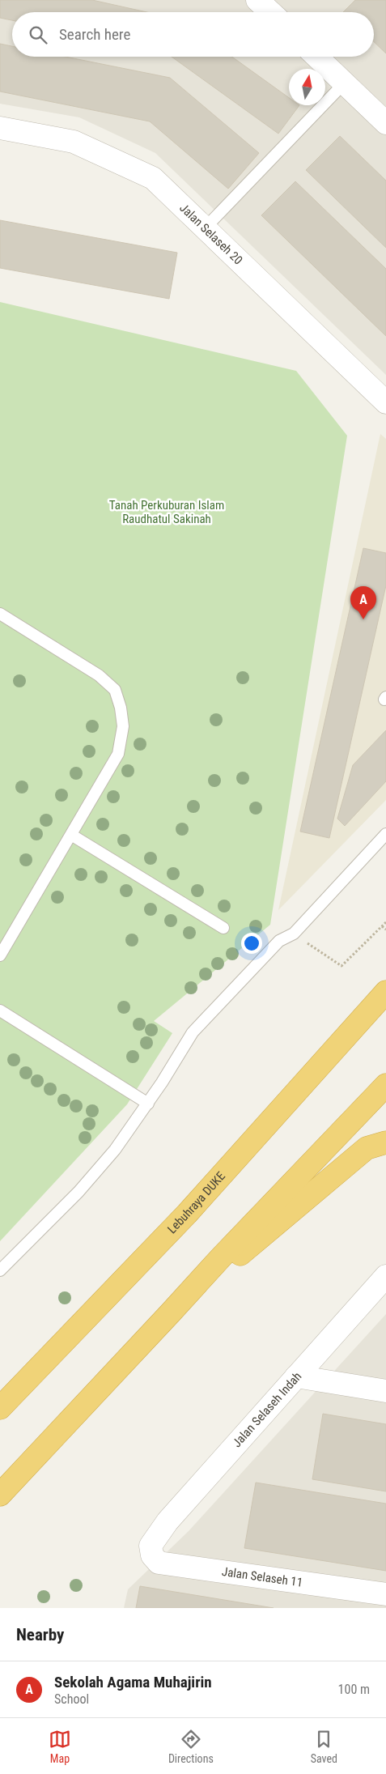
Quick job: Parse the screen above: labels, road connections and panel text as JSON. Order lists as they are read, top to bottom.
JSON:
{
  "streets": {
    "highway": ["Lebuhraya DUKE"],
    "street": ["Jalan Selaseh 20", "Jalan Selaseh Indah", "Jalan Selaseh 11"]
  },
  "crossings": [
    ["Jalan Selaseh Indah", "Jalan Selaseh 11"]
  ],
  "parks": ["Tanah Perkuburan Islam Raudhatul Sakinah"],
  "north": "top",
  "page": {
    "search": "Search here",
    "pins": "A",
    "heading": "Nearby",
    "list": [
      {
        "mark": "A",
        "name": "Sekolah Agama Muhajirin",
        "note": "School",
        "value": "100 m"
      }
    ],
    "nav": ["Map", "Directions", "Saved"]
  }
}
